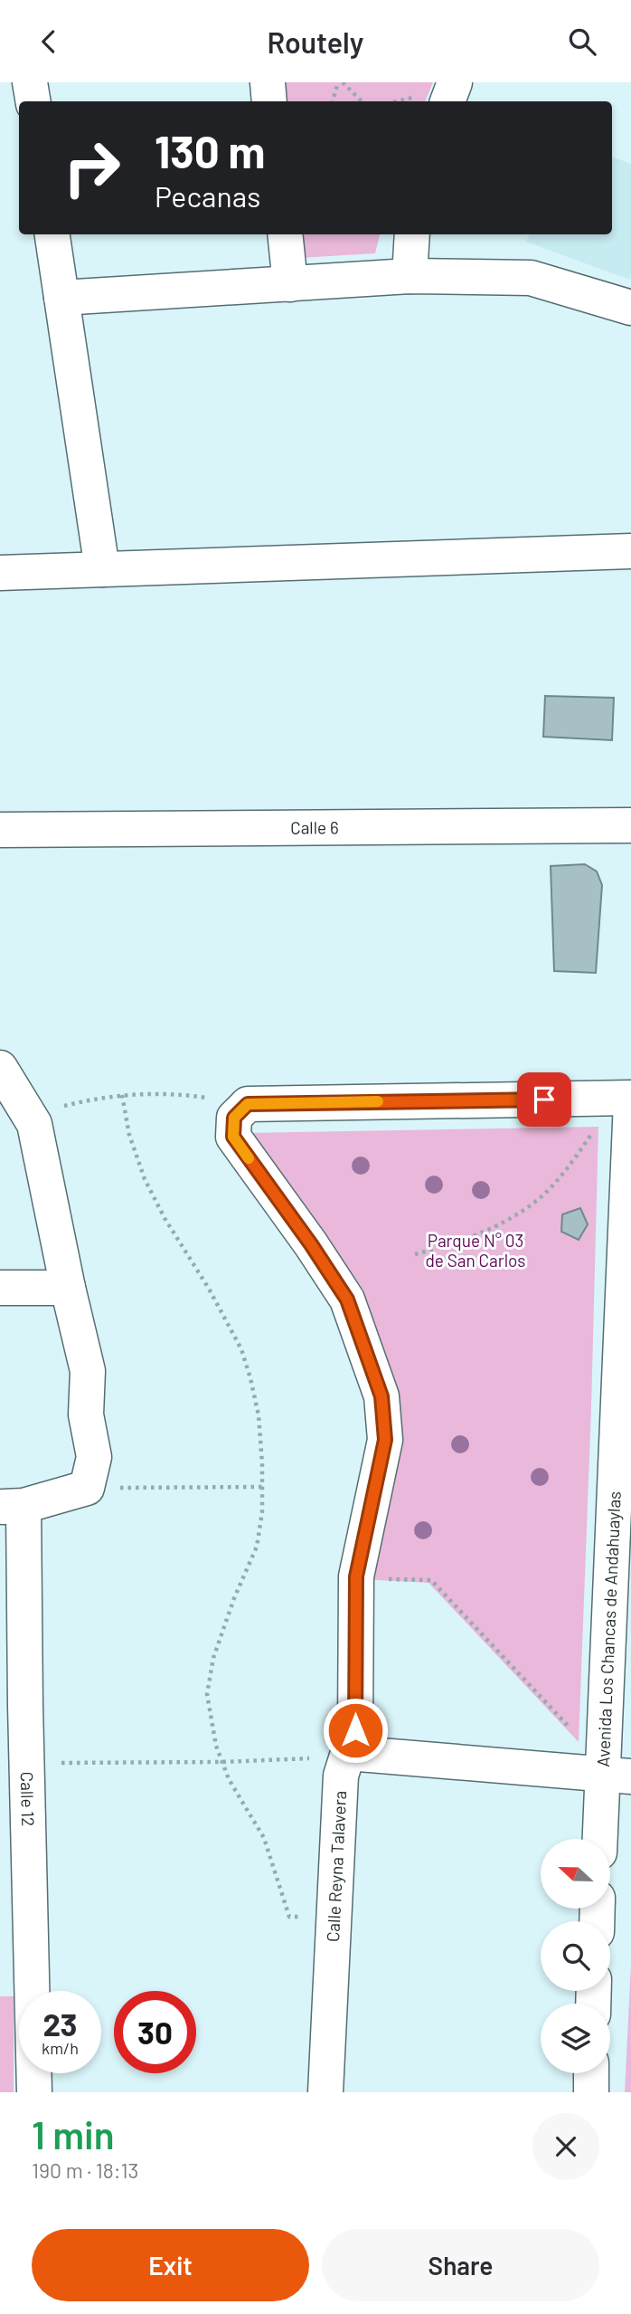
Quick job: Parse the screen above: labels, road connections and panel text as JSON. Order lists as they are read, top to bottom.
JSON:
{
  "streets": {
    "street": [
      "Calle 6",
      "Avenida Los Chancas de Andahuaylas",
      "Calle 12",
      "Calle Reyna Talavera"
    ]
  },
  "parks": ["Parque N° 03 de San Carlos"],
  "north": "left",
  "page": {
    "header": "Routely",
    "turn": ["130 m", "Pecanas"],
    "speed": "23 km/h",
    "limit": "30",
    "heading": ["1 min", "190 m · 18:13"],
    "buttons": ["Exit", "Share"]
  }
}
